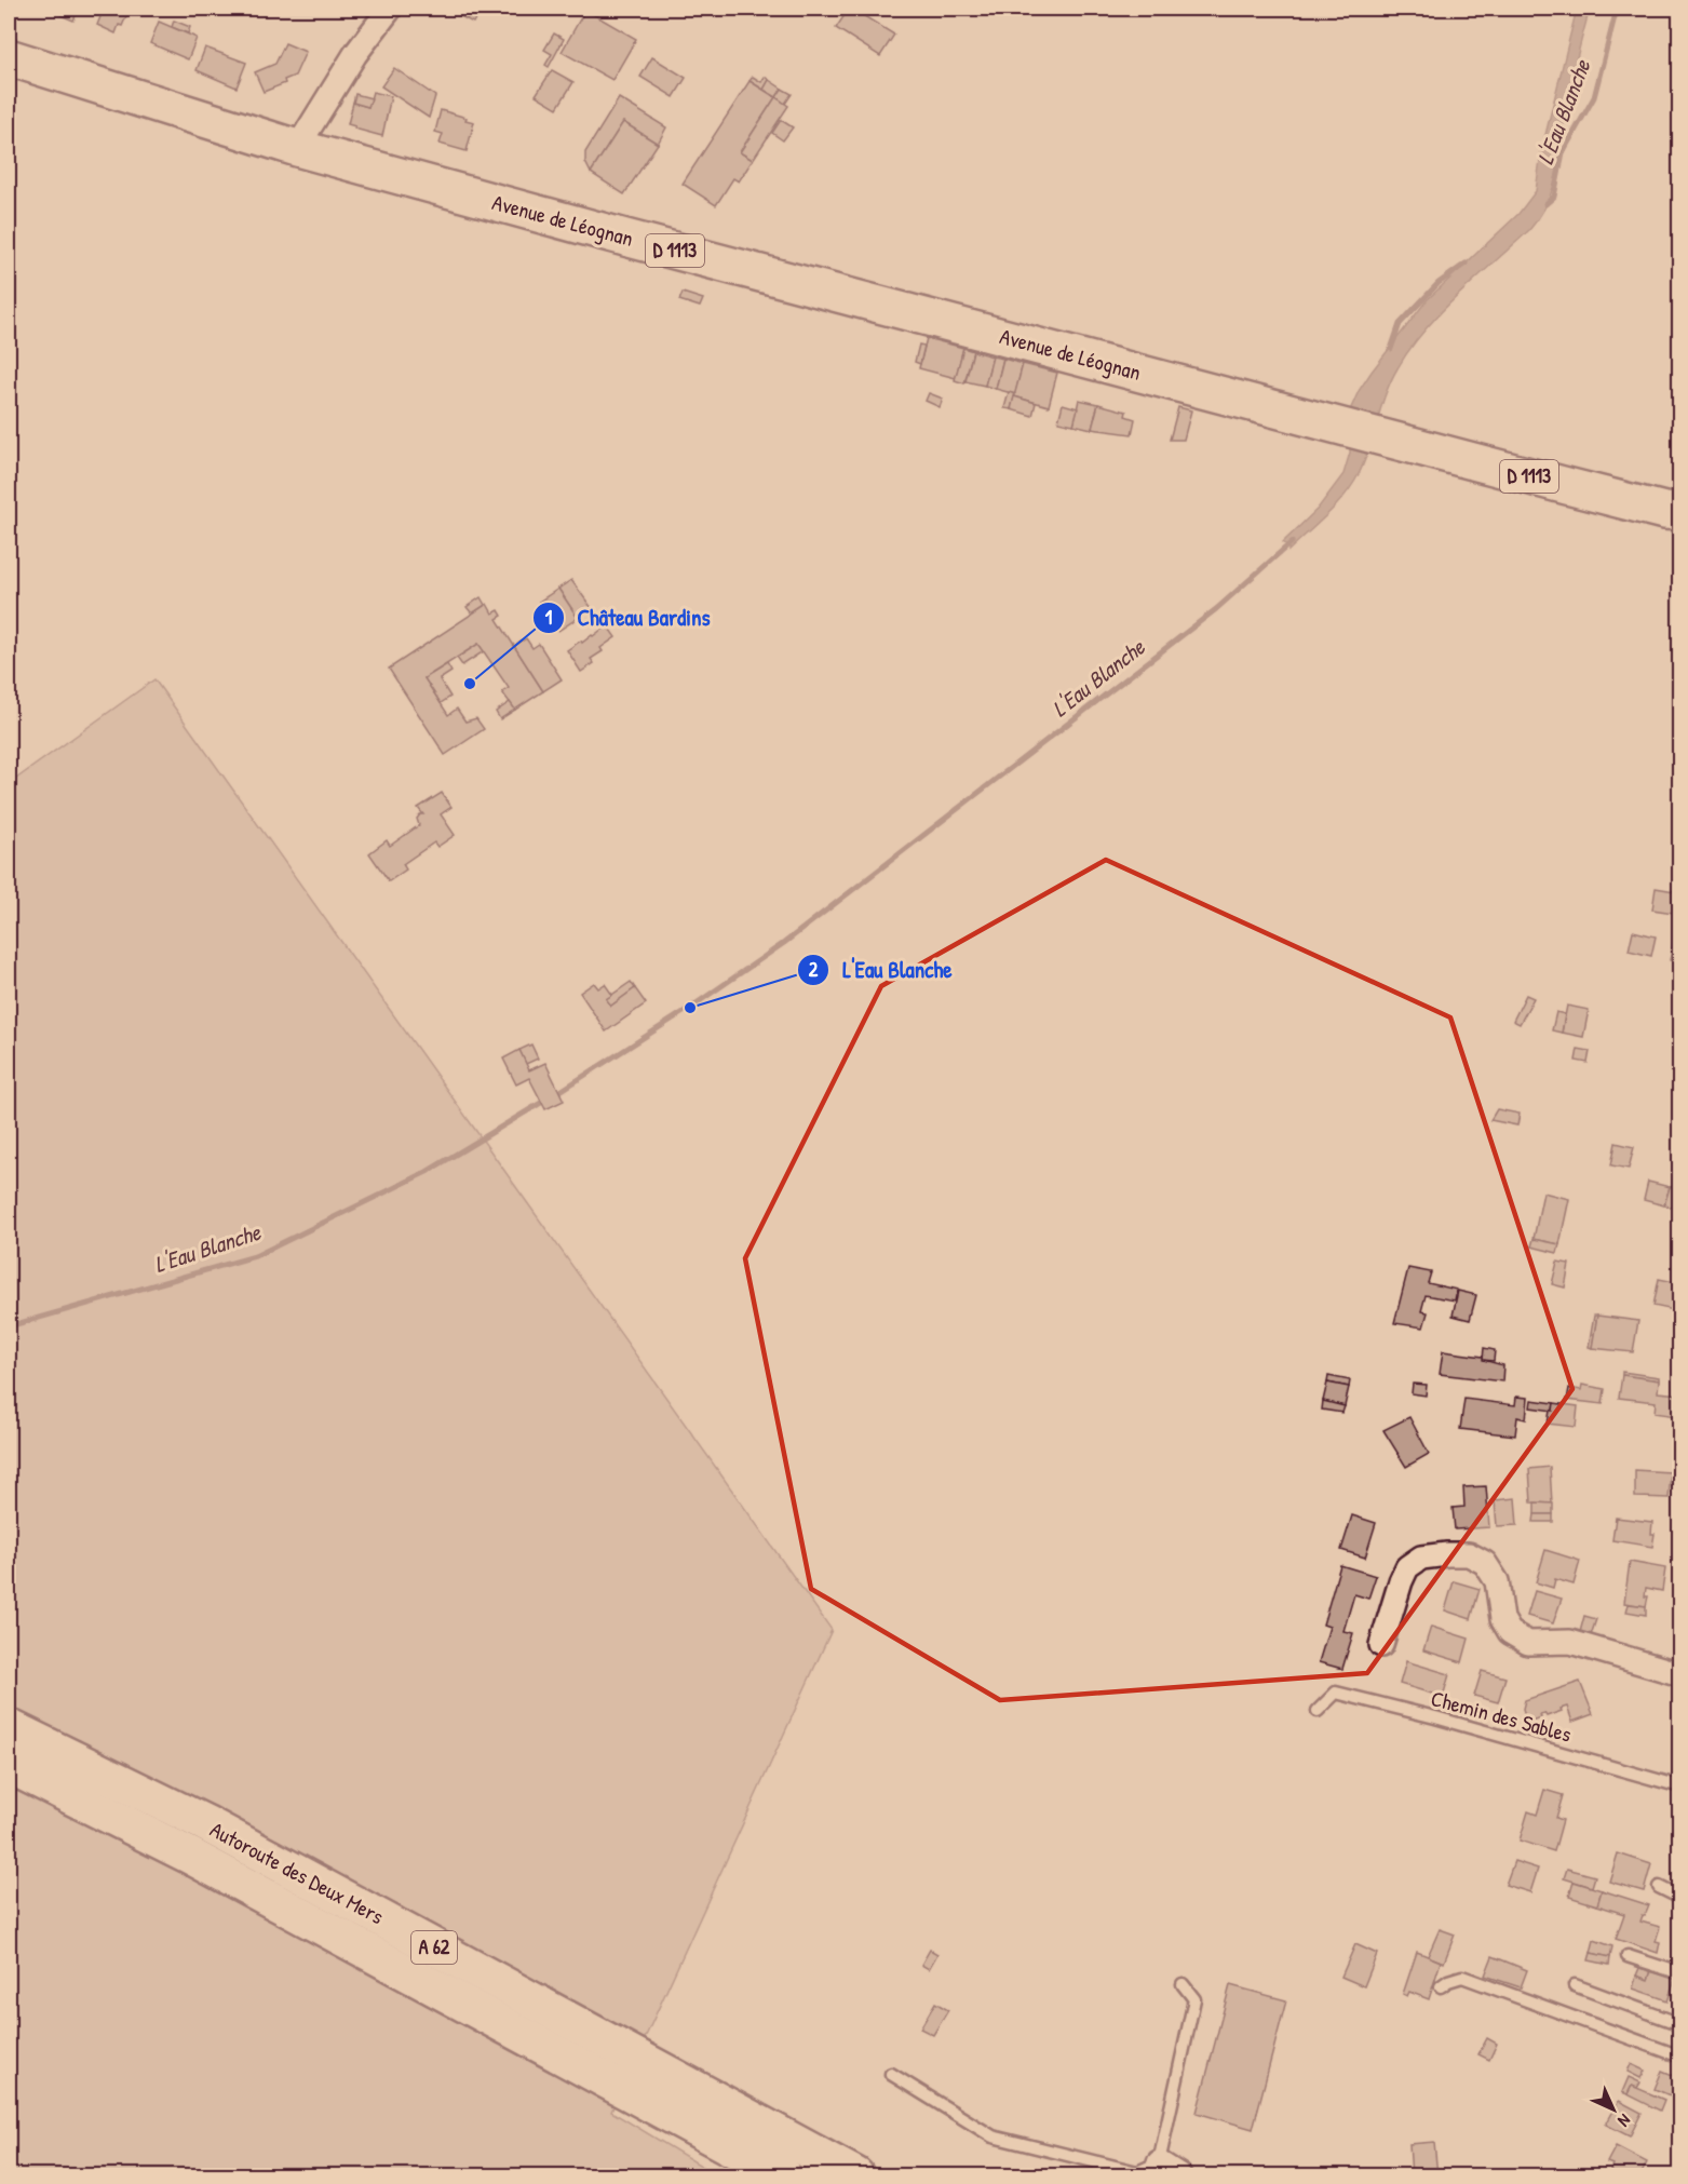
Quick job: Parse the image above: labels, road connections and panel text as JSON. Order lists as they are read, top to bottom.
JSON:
{
  "streets": {
    "main road": [
      "Avenue de Léognan",
      "D 1113",
      "Autoroute des Deux Mers",
      "A 62"
    ],
    "lane": ["Chemin des Sables"]
  },
  "water": ["L'Eau Blanche"],
  "places": ["Château Bardins", "L'Eau Blanche"],
  "north": "bottom right"
}
